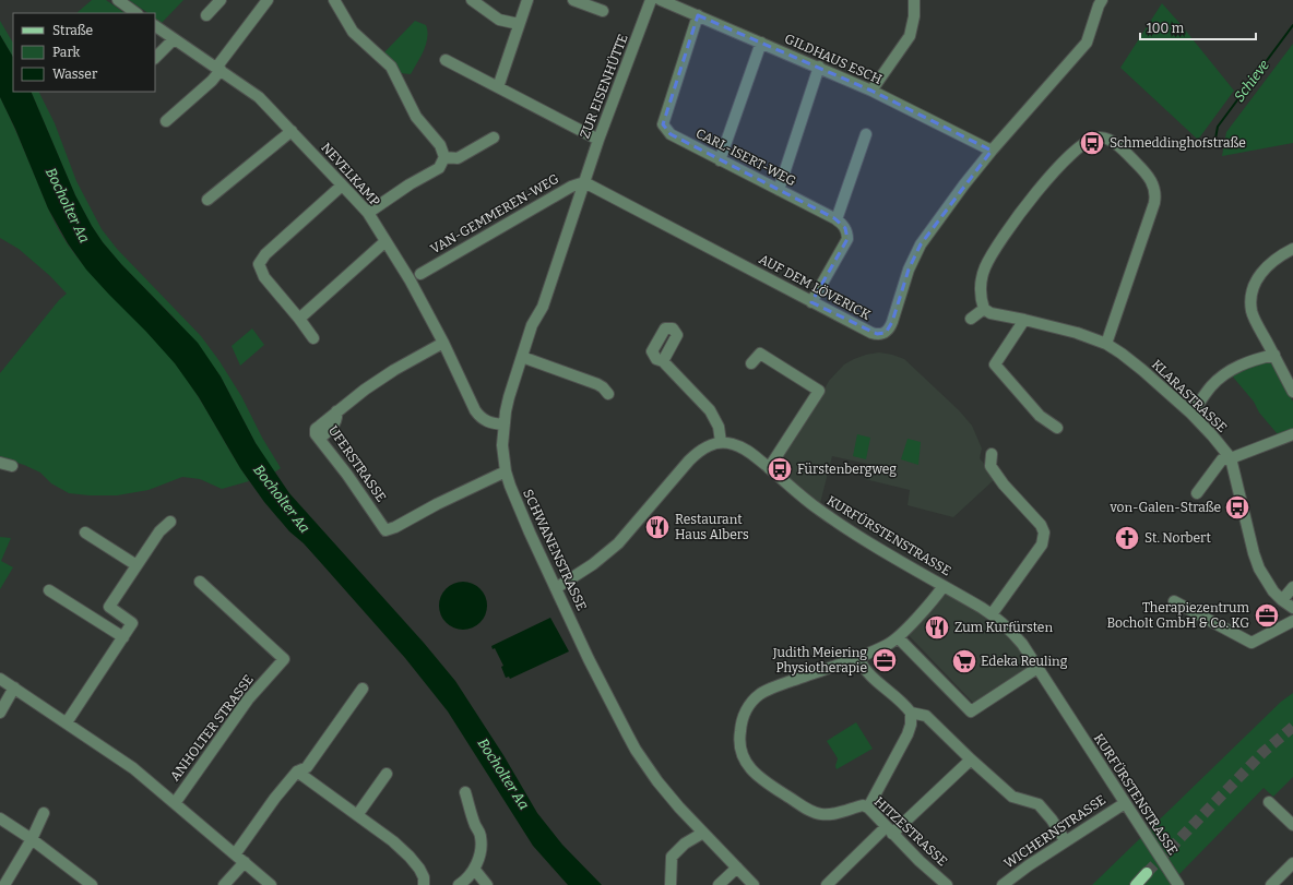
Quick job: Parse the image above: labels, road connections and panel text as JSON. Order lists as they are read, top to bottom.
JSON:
{
  "streets": {
    "street": [
      "GILDHAUS ESCH",
      "ZUR EISENHÜTTE",
      "CARL-ISERT-WEG",
      "NEVELKAMP",
      "VAN-GEMMEREN-WEG",
      "AUF DEM LÖVERICK",
      "KLARASTRASSE",
      "UFERSTRASSE",
      "KURFÜRSTENSTRASSE",
      "SCHWANENSTRASSE",
      "ANHOLTER STRASSE",
      "HITZESTRASSE",
      "WICHERNSTRASSE"
    ]
  },
  "crossings": [
    ["GILDHAUS ESCH", "CARL-ISERT-WEG"],
    ["GILDHAUS ESCH", "AUF DEM LÖVERICK"],
    ["ZUR EISENHÜTTE", "VAN-GEMMEREN-WEG"],
    ["ZUR EISENHÜTTE", "AUF DEM LÖVERICK"],
    ["ZUR EISENHÜTTE", "SCHWANENSTRASSE"],
    ["NEVELKAMP", "UFERSTRASSE"],
    ["NEVELKAMP", "SCHWANENSTRASSE"],
    ["VAN-GEMMEREN-WEG", "AUF DEM LÖVERICK"],
    ["VAN-GEMMEREN-WEG", "SCHWANENSTRASSE"],
    ["AUF DEM LÖVERICK", "SCHWANENSTRASSE"],
    ["UFERSTRASSE", "SCHWANENSTRASSE"],
    ["KURFÜRSTENSTRASSE", "HITZESTRASSE"],
    ["KURFÜRSTENSTRASSE", "WICHERNSTRASSE"]
  ],
  "water": ["Schieve", "Bocholter Aa"],
  "places": {
    "bus stop": ["Schmeddinghofstraße", "Fürstenbergweg", "von-Galen-Straße"],
    "restaurant": ["Restaurant Haus Albers", "Zum Kurfürsten"],
    "church": ["St. Norbert"],
    "office": ["Therapiezentrum Bocholt GmbH & Co. KG", "Judith Meiering Physiotherapie"],
    "supermarket": ["Edeka Reuling"]
  },
  "legend": ["Straße", "Park", "Wasser"],
  "scale_bar": "100 m"
}
